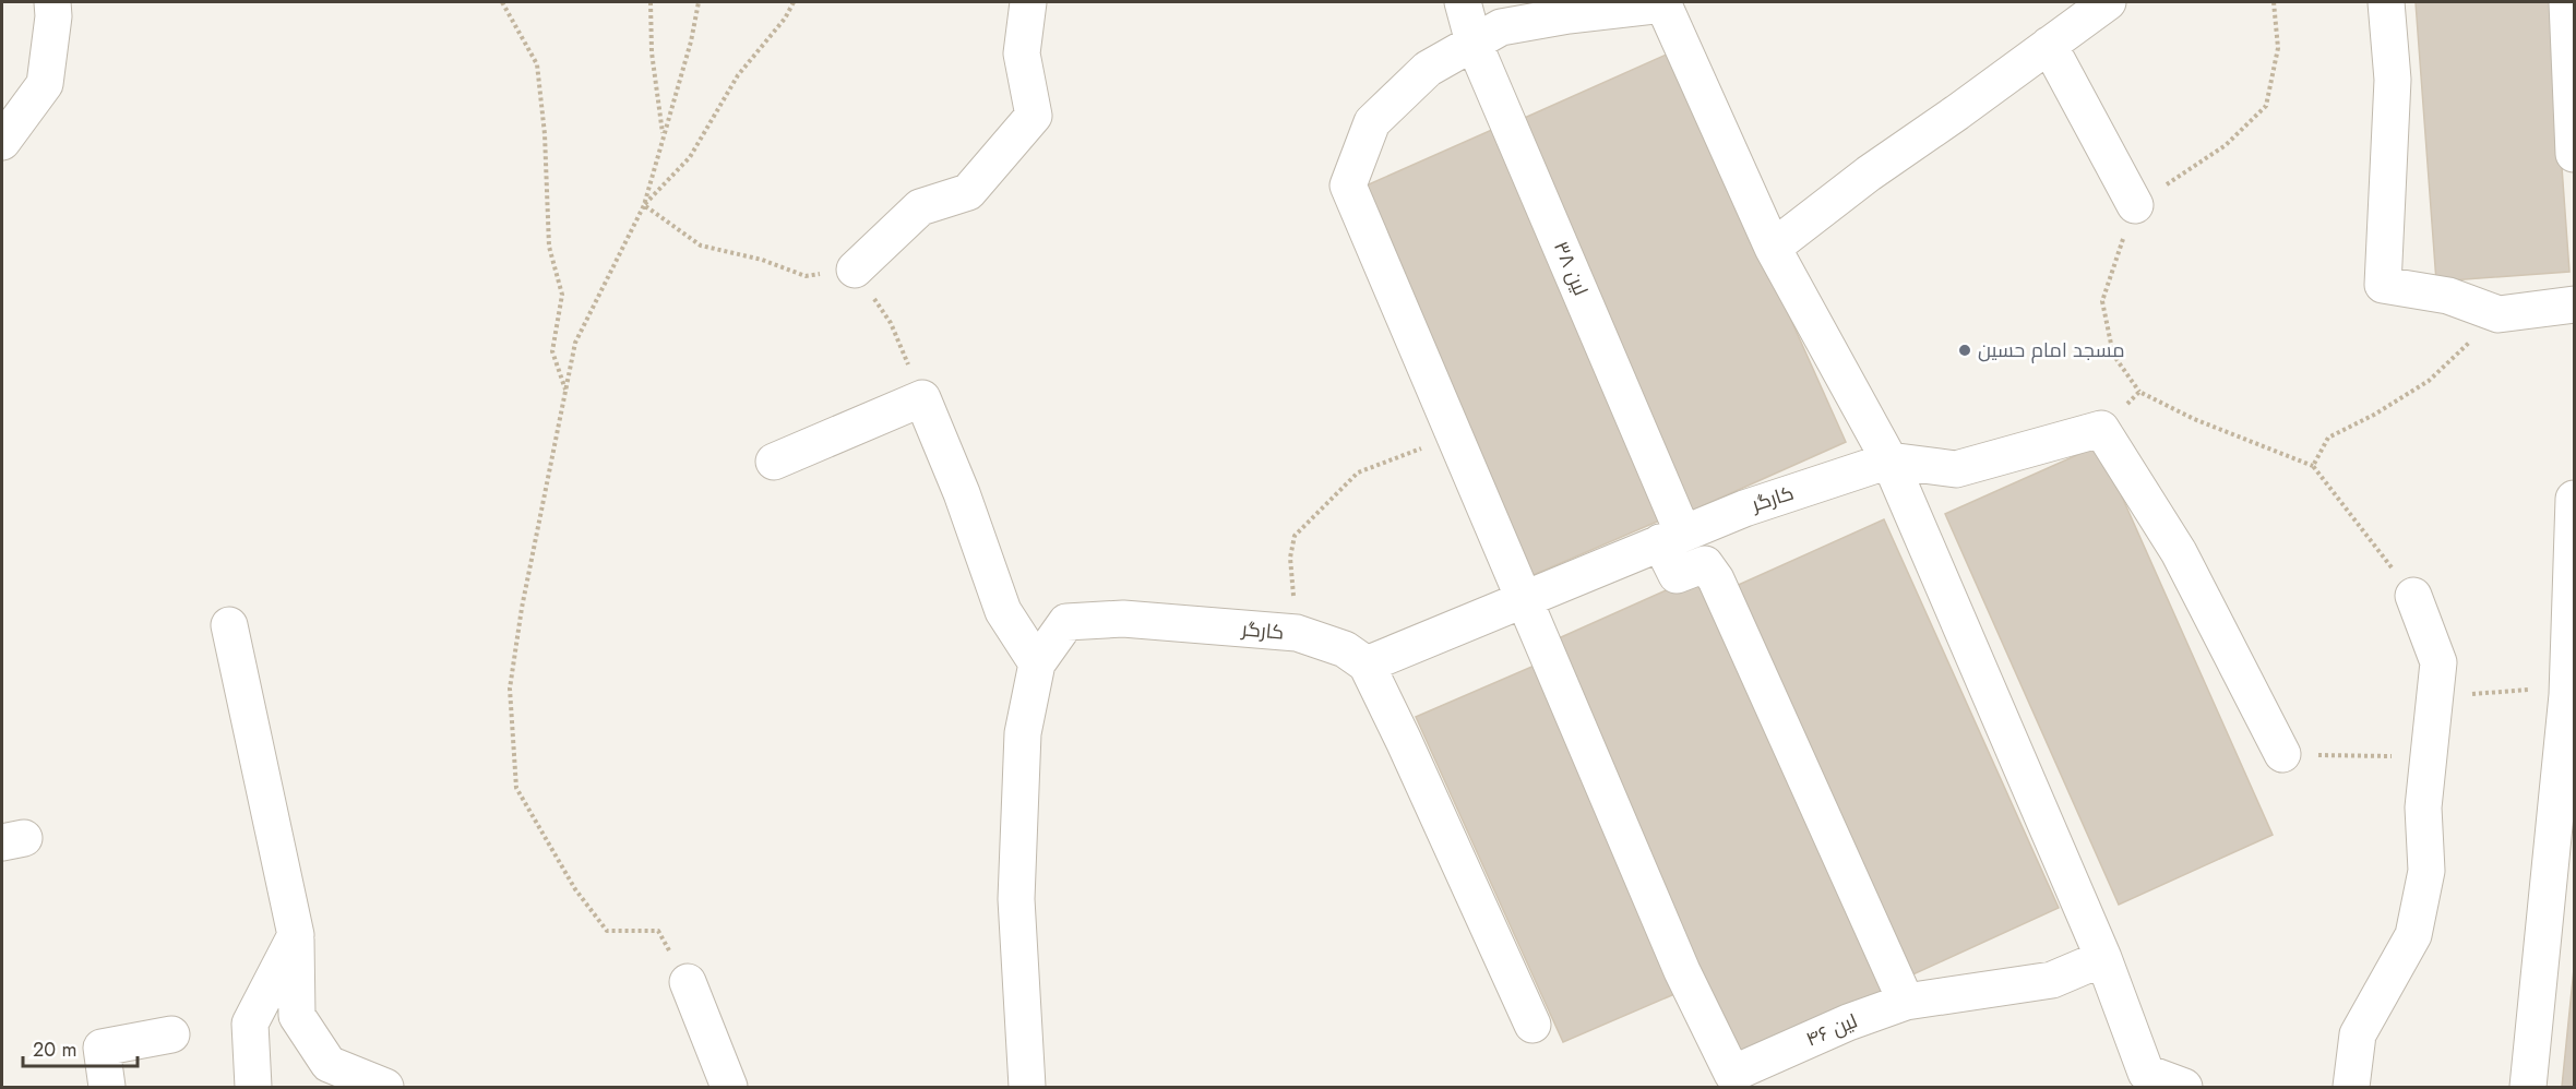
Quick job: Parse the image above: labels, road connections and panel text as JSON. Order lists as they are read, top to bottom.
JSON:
{
  "streets": {
    "street": ["لین ۳۸", "کارگر", "لین ۴۶"]
  },
  "crossings": [
    ["لین ۳۸", "کارگر"],
    ["کارگر", "لین ۴۶"]
  ],
  "places": ["مسجد امام حسین"],
  "scale_bar": "20 m"
}
